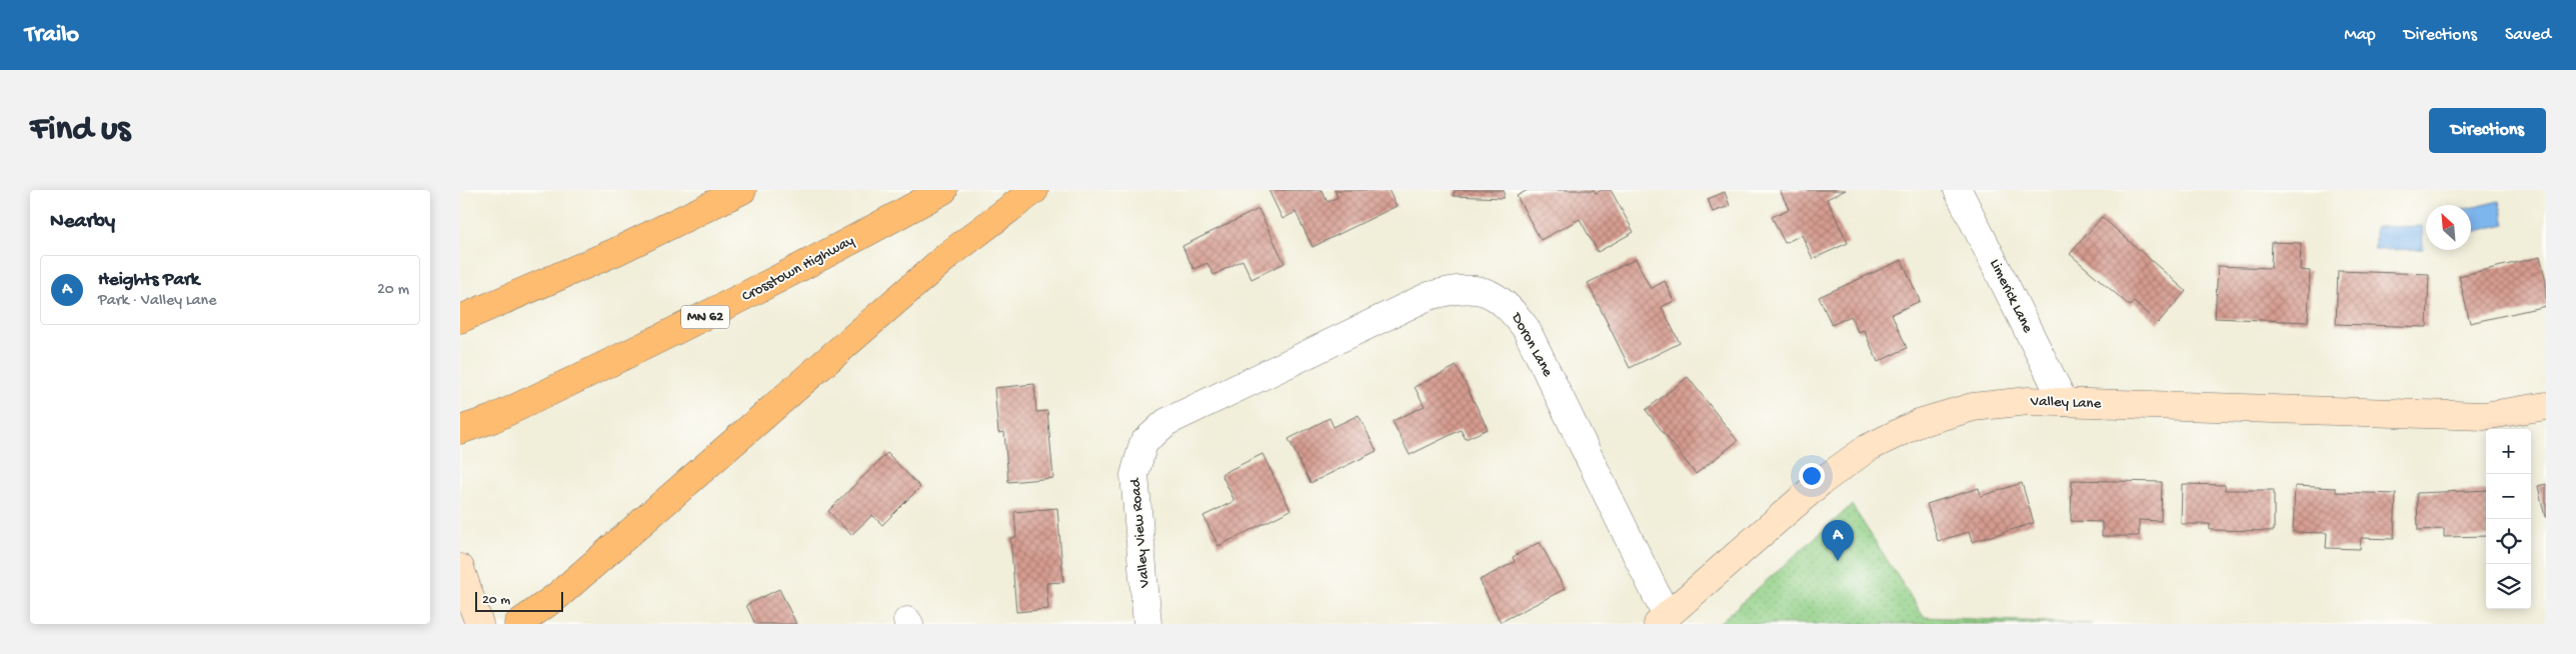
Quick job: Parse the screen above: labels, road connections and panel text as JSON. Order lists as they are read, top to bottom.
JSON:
{
  "streets": {
    "highway": ["Crosstown Highway", "MN 62"],
    "street": [
      "Limerick Lane",
      "Doron Lane",
      "Valley Lane",
      "Valley View Road"
    ]
  },
  "crossings": [
    ["Limerick Lane", "Valley Lane"],
    ["Doron Lane", "Valley Lane"],
    ["Doron Lane", "Valley View Road"]
  ],
  "scale_bar": "20 m",
  "north": "top left",
  "page": {
    "header": "Trailo",
    "nav": ["Map", "Directions", "Saved"],
    "buttons": "Directions",
    "title": "Find us",
    "heading": "Nearby",
    "list": [
      {
        "mark": "A",
        "name": "Heights Park",
        "note": "Park · Valley Lane",
        "value": "20 m"
      }
    ],
    "map_buttons": ["+", "−"],
    "pins": "A",
    "scale": "20 m"
  }
}
